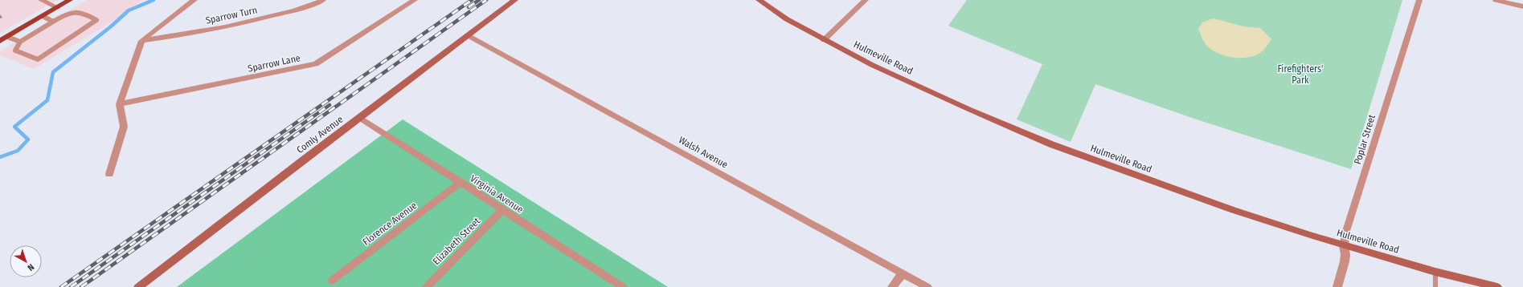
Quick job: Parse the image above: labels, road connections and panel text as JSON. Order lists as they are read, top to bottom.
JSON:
{
  "streets": {
    "street": [
      "Sparrow Turn",
      "Hulmeville Road",
      "Sparrow Lane",
      "Comly Avenue",
      "Poplar Street",
      "Walsh Avenue",
      "Virginia Avenue",
      "Florence Avenue",
      "Elizabeth Street"
    ]
  },
  "crossings": [
    ["Hulmeville Road", "Poplar Street"],
    ["Comly Avenue", "Walsh Avenue"],
    ["Comly Avenue", "Virginia Avenue"],
    ["Virginia Avenue", "Florence Avenue"],
    ["Virginia Avenue", "Elizabeth Street"]
  ],
  "parks": ["Firefighters' Park"],
  "north": "bottom right"
}
